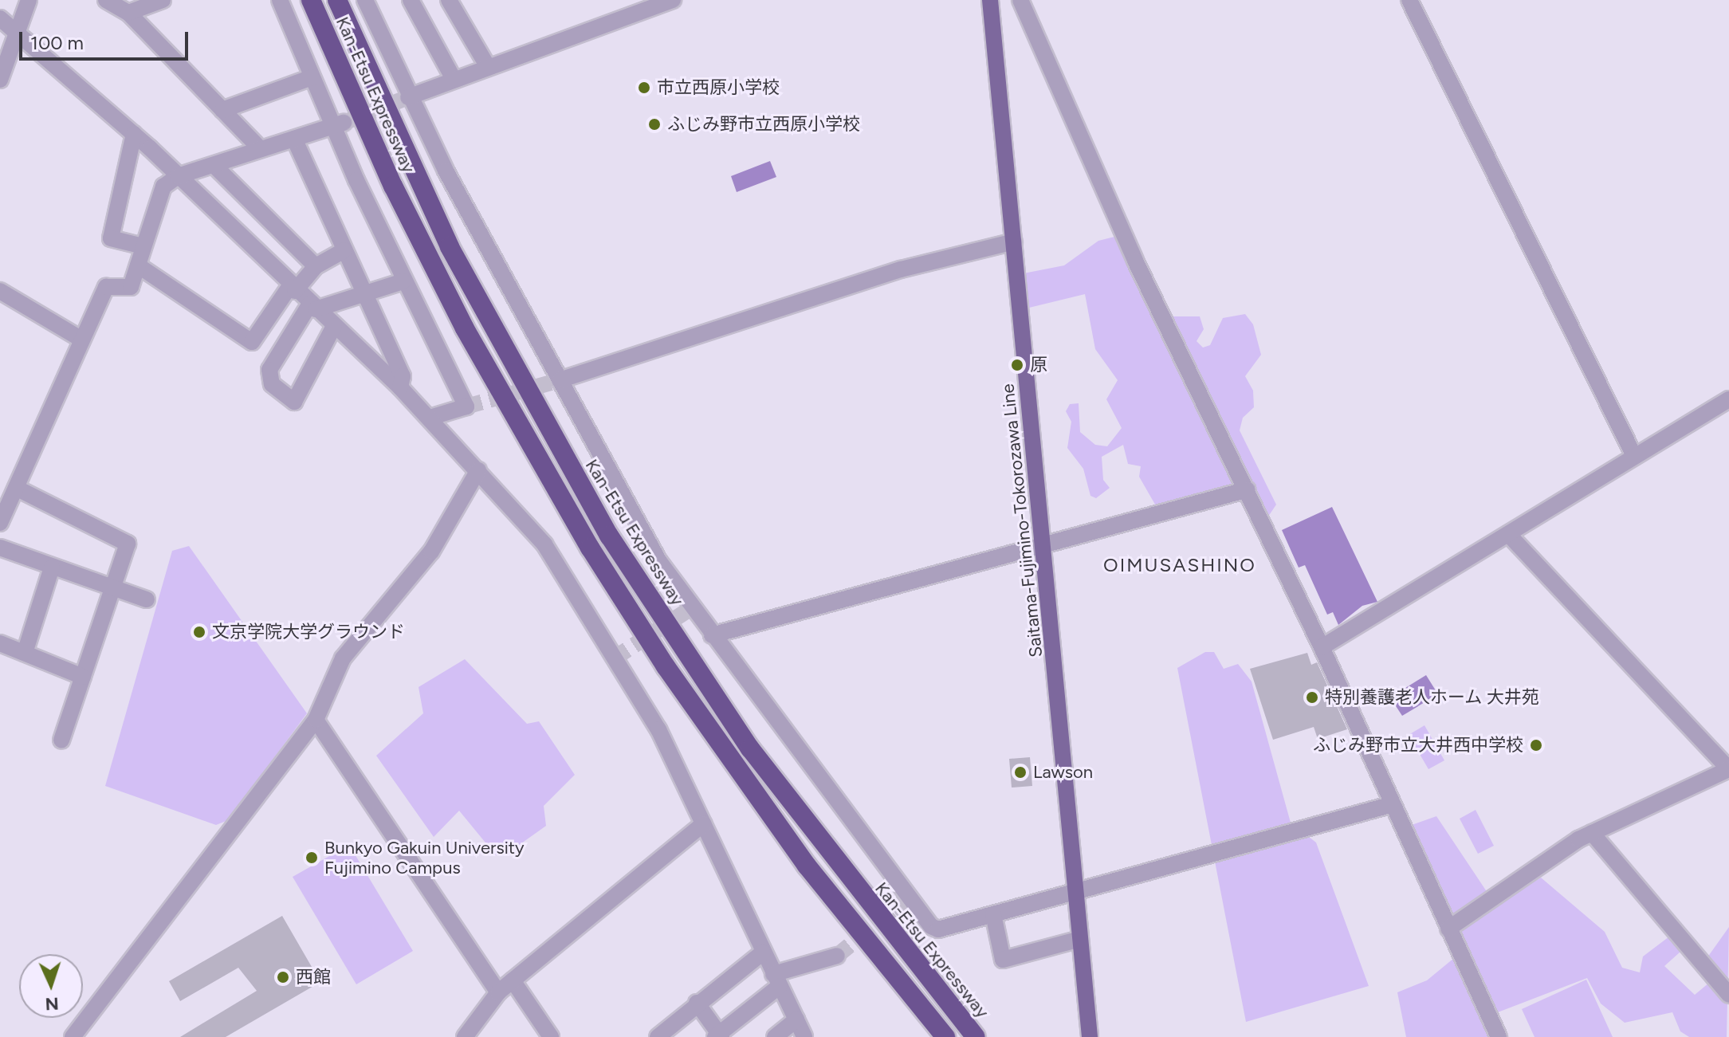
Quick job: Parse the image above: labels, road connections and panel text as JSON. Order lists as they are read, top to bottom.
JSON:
{
  "streets": {
    "highway": ["Kan-Etsu Expressway"],
    "main road": ["Saitama-Fujimino-Tokorozawa Line"]
  },
  "districts": ["OIMUSASHINO"],
  "places": [
    "市立西原小学校",
    "ふじみ野市立西原小学校",
    "原",
    "文京学院大学グラウンド",
    "特別養護老人ホーム 大井苑",
    "ふじみ野市立大井西中学校",
    "Lawson",
    "Bunkyo Gakuin University Fujimino Campus",
    "西館"
  ],
  "scale_bar": "100 m",
  "north": "bottom"
}
